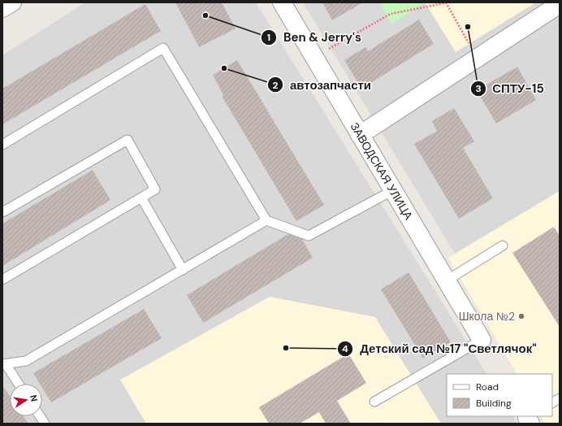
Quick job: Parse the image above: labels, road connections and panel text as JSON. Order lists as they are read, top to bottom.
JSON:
{
  "streets": {
    "street": ["ЗАВОДСКАЯ УЛИЦА"]
  },
  "places": [
    "Ben & Jerry's",
    "СПТУ-15",
    "автозапчасти",
    "Школа №2",
    "Детский сад №17 \"Светлячок\""
  ],
  "legend": ["Road", "Building"],
  "north": "right"
}
